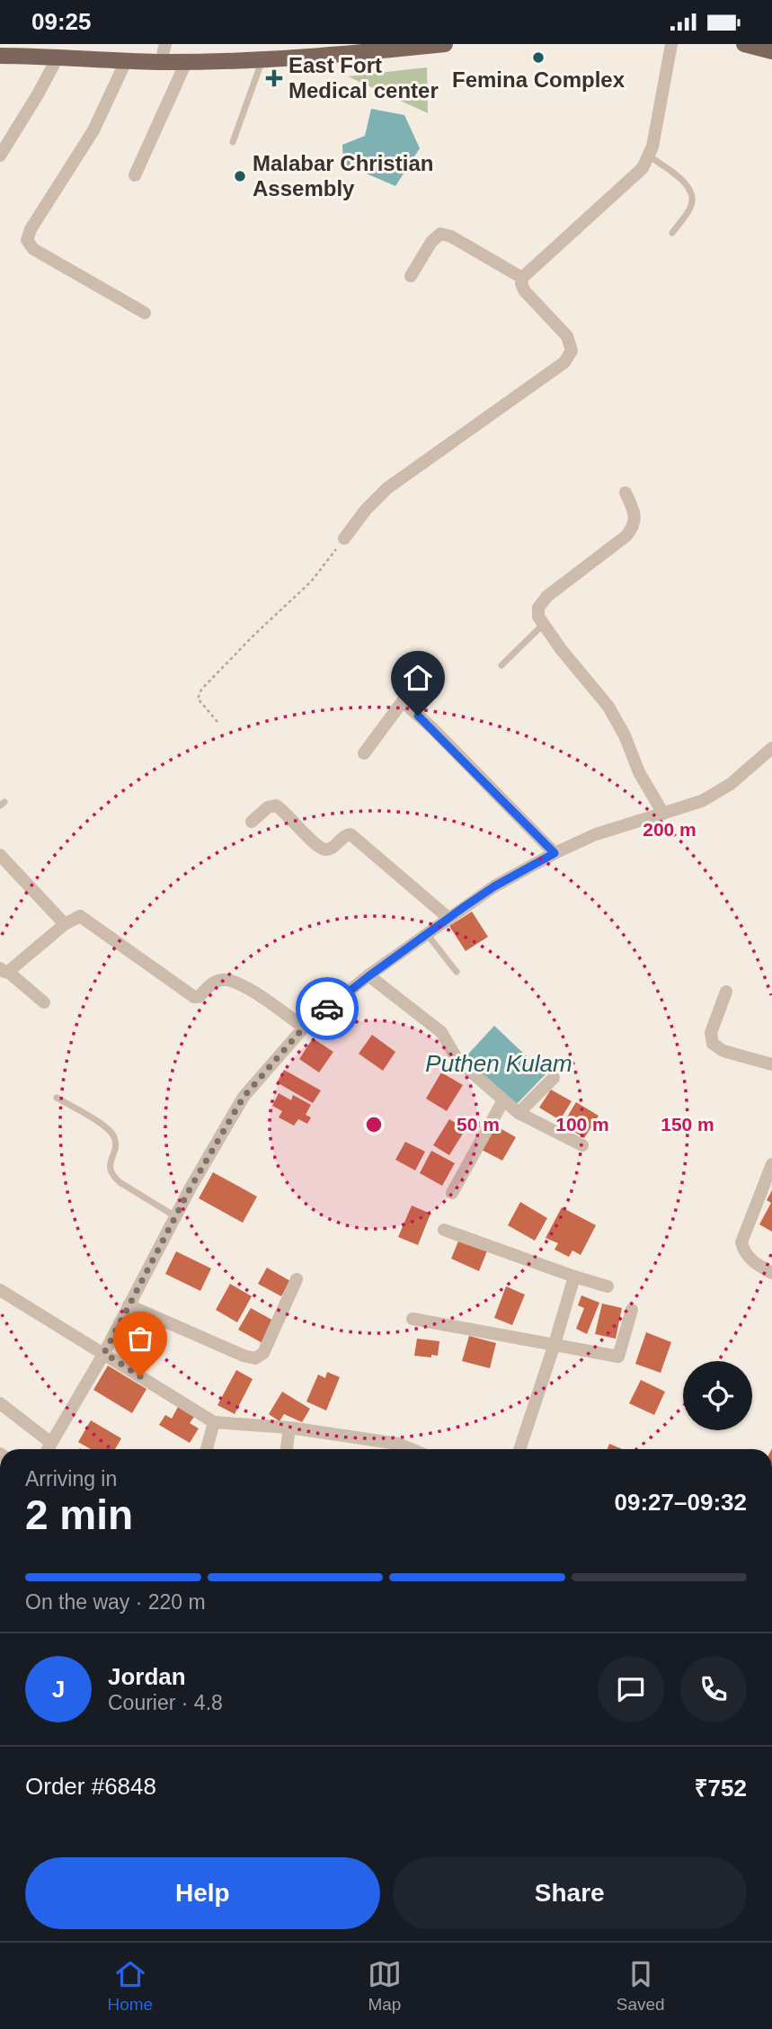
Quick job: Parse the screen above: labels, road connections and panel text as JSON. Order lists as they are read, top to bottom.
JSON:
{
  "water": ["Puthen Kulam"],
  "places": {
    "other": ["Femina Complex", "Malabar Christian Assembly"],
    "health": ["East Fort Medical center"]
  },
  "page": {
    "status": "09:25",
    "heading": ["2 min", "Arriving in", "09:27–09:32"],
    "panel": [
      "Jordan",
      "Courier · 4.8",
      "Order #6848",
      "₹752"
    ],
    "bar": "On the way · 220 m",
    "round": "J",
    "buttons": ["Help", "Share"],
    "tabs": ["Home", "Map", "Saved"]
  },
  "rings": [
    "200 m",
    "50 m",
    "100 m",
    "150 m"
  ]
}
